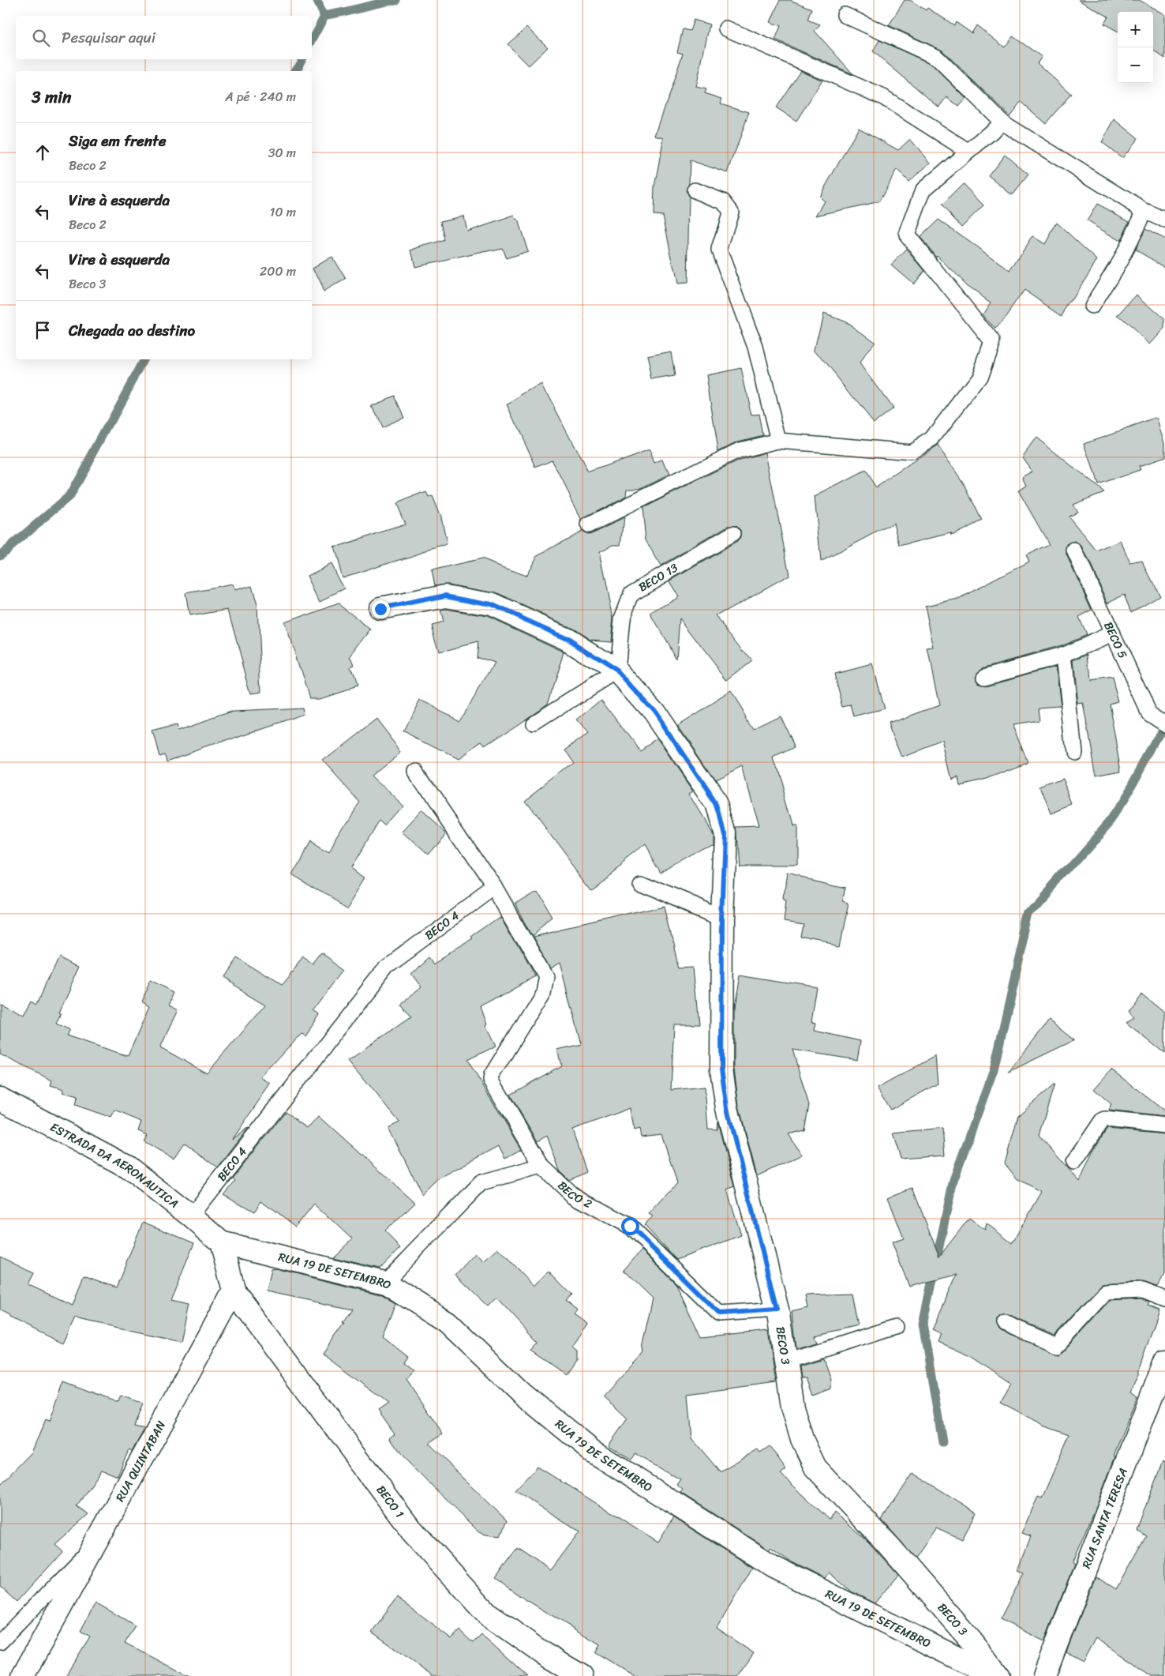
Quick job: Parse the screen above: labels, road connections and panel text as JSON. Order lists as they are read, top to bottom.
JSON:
{
  "streets": {
    "street": [
      "ESTRADA DA AERONAUTICA",
      "RUA 19 DE SETEMBRO",
      "BECO 3",
      "RUA QUINTABAN",
      "BECO 1",
      "RUA SANTA TERESA"
    ],
    "lane": [
      "BECO 13",
      "BECO 5",
      "BECO 4",
      "BECO 2"
    ]
  },
  "crossings": [
    ["BECO 13", "BECO 3"],
    ["BECO 4", "ESTRADA DA AERONAUTICA"],
    ["ESTRADA DA AERONAUTICA", "RUA 19 DE SETEMBRO"],
    ["BECO 2", "BECO 3"],
    ["RUA QUINTABAN", "BECO 1"]
  ],
  "page": {
    "map_buttons": ["+", "−"],
    "search": "Pesquisar aqui",
    "heading": ["3 min", "A pé · 240 m"],
    "list": [
      ["Siga em frente", "Beco 2", "30 m"],
      ["Vire à esquerda", "Beco 2", "10 m"],
      ["Vire à esquerda", "Beco 3", "200 m"],
      "Chegada ao destino"
    ]
  }
}
